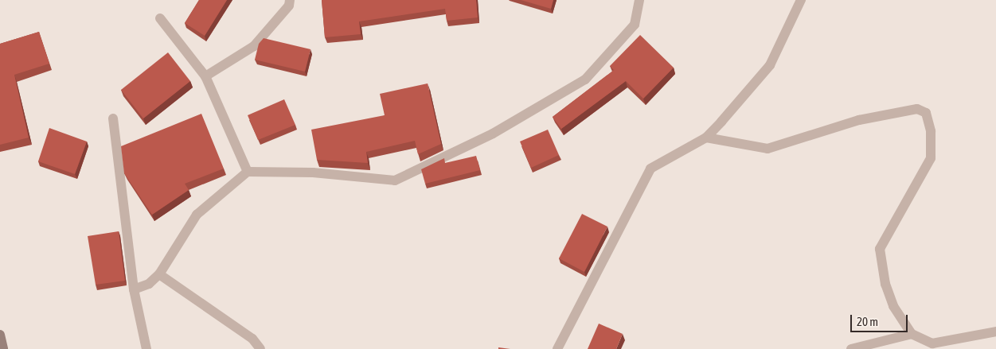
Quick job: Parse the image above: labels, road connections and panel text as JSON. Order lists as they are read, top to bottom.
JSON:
{
  "scale_bar": "20 m"
}
